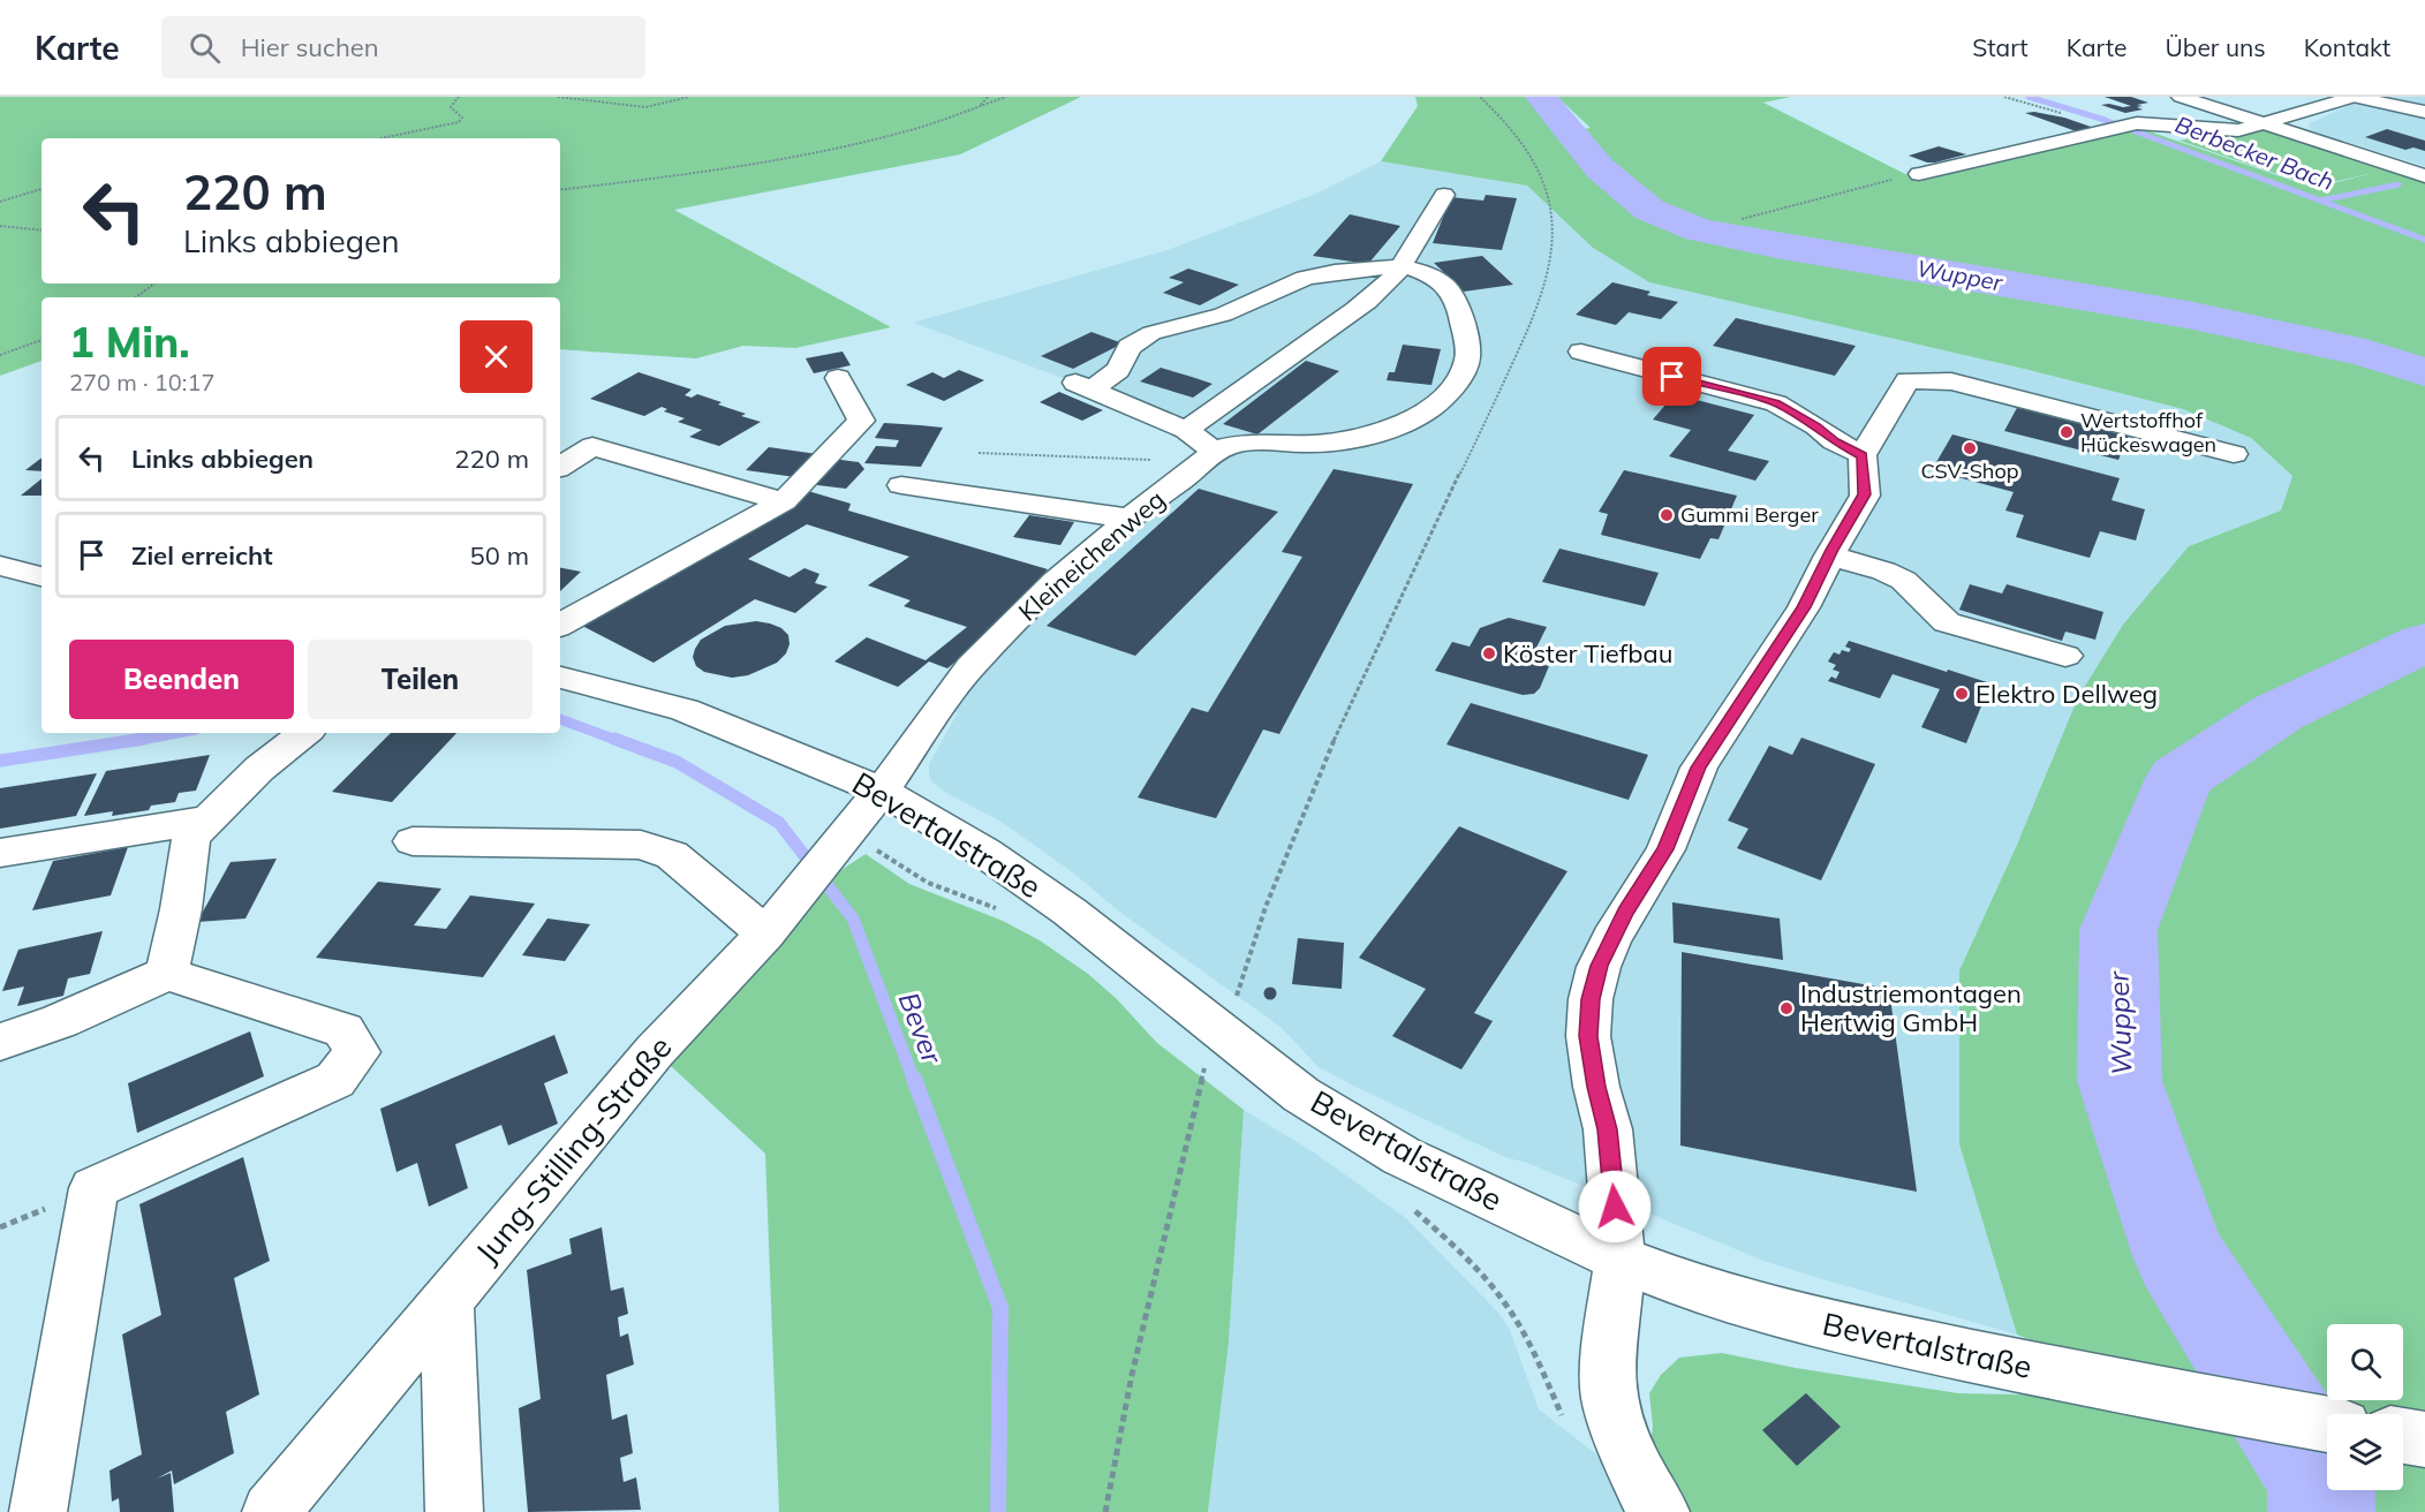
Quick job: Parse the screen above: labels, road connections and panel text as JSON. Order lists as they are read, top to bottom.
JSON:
{
  "streets": {
    "street": ["Kleineichenweg", "Bevertalstraße", "Jung-Stilling-Straße"]
  },
  "crossings": [
    ["Kleineichenweg", "Bevertalstraße"],
    ["Kleineichenweg", "Jung-Stilling-Straße"],
    ["Bevertalstraße", "Jung-Stilling-Straße"]
  ],
  "water": ["Berbecker Bach", "Wupper", "Bever"],
  "places": [
    "Wertstoffhof Hückeswagen",
    "CSV-Shop",
    "Gummi Berger",
    "Köster Tiefbau",
    "Elektro Dellweg",
    "Industriemontagen Hertwig GmbH"
  ],
  "page": {
    "header": "Karte",
    "search": "Hier suchen",
    "nav": [
      "Start",
      "Karte",
      "Über uns",
      "Kontakt"
    ],
    "turn": ["220 m", "Links abbiegen"],
    "heading": ["1 Min.", "270 m · 10:17"],
    "list": [
      {
        "name": "Links abbiegen",
        "value": "220 m"
      },
      {
        "name": "Ziel erreicht",
        "value": "50 m"
      }
    ],
    "buttons": ["Beenden", "Teilen"]
  }
}
